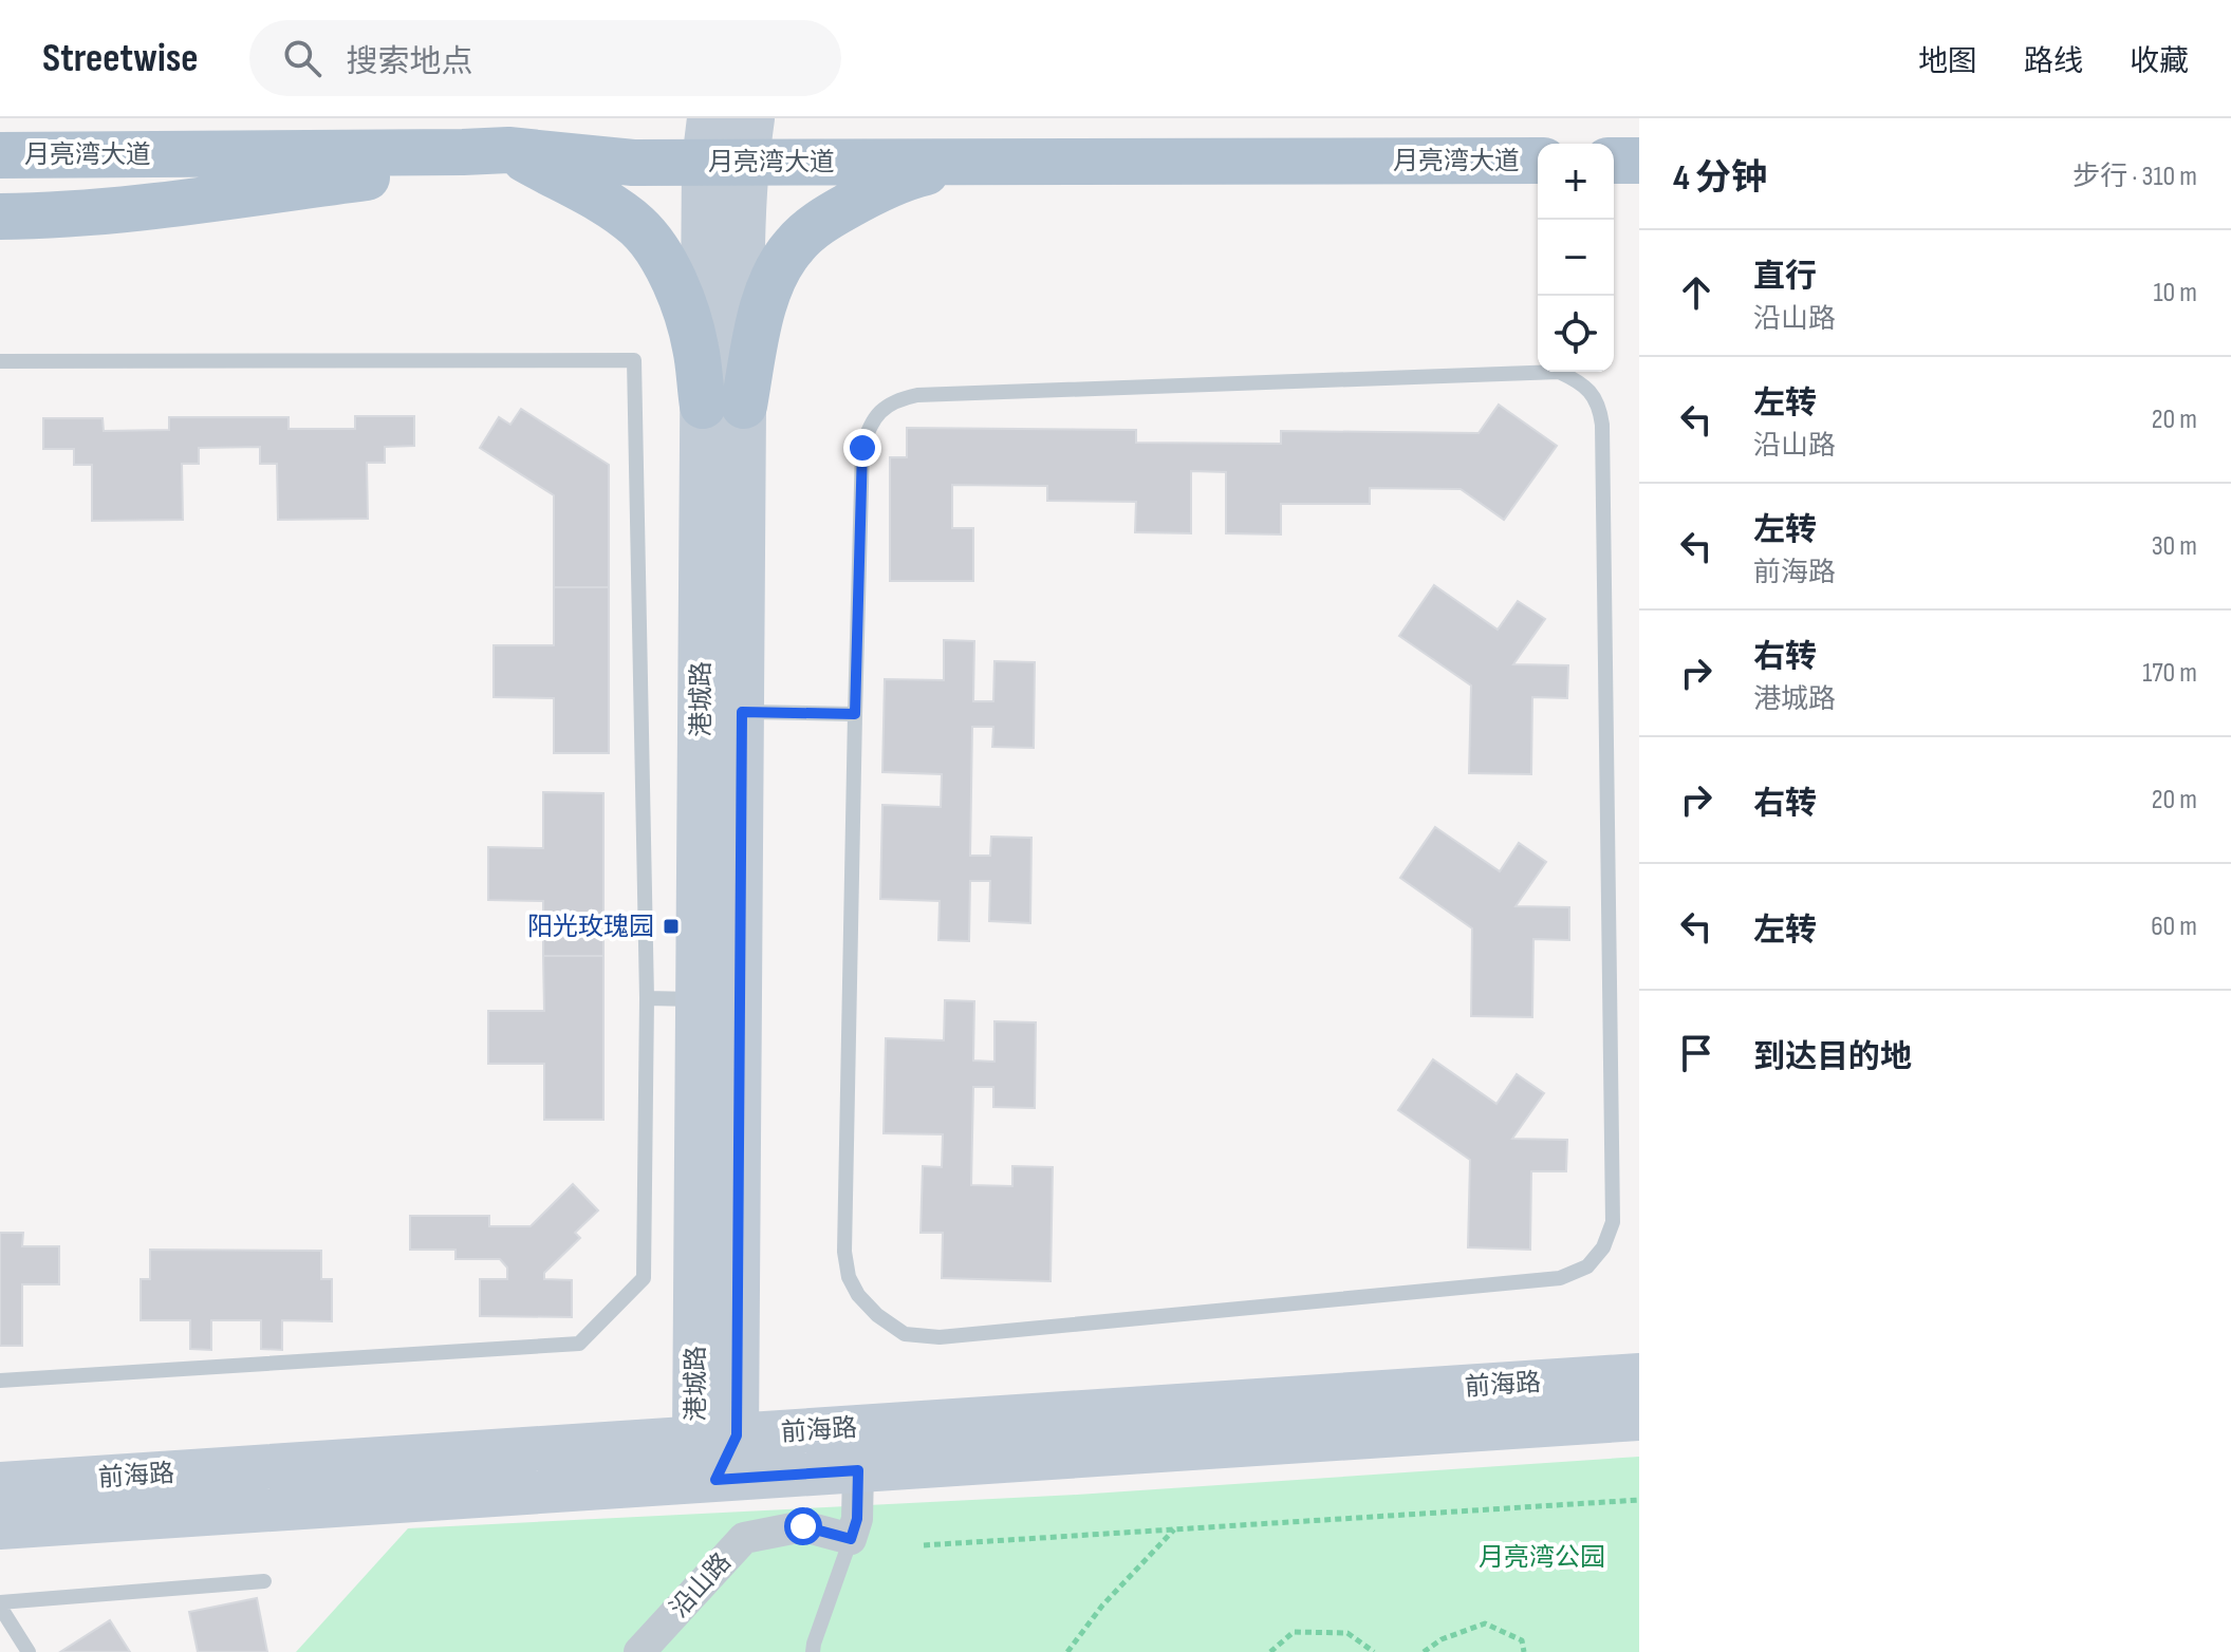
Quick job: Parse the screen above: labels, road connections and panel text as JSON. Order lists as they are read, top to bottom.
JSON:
{
  "streets": {
    "main road": ["月亮湾大道"],
    "street": ["港城路", "前海路", "沿山路"]
  },
  "crossings": [
    ["月亮湾大道", "港城路"],
    ["港城路", "前海路"]
  ],
  "parks": ["月亮湾公园"],
  "places": {
    "transit": ["阳光玫瑰园"]
  },
  "page": {
    "header": "Streetwise",
    "search": "搜索地点",
    "nav": ["地图", "路线", "收藏"],
    "heading": ["4 分钟", "步行 · 310 m"],
    "map_buttons": ["+", "−"],
    "list": [
      ["直行", "沿山路", "10 m"],
      ["左转", "沿山路", "20 m"],
      ["左转", "前海路", "30 m"],
      ["右转", "港城路", "170 m"],
      ["右转", "20 m"],
      ["左转", "60 m"],
      "到达目的地"
    ]
  }
}
